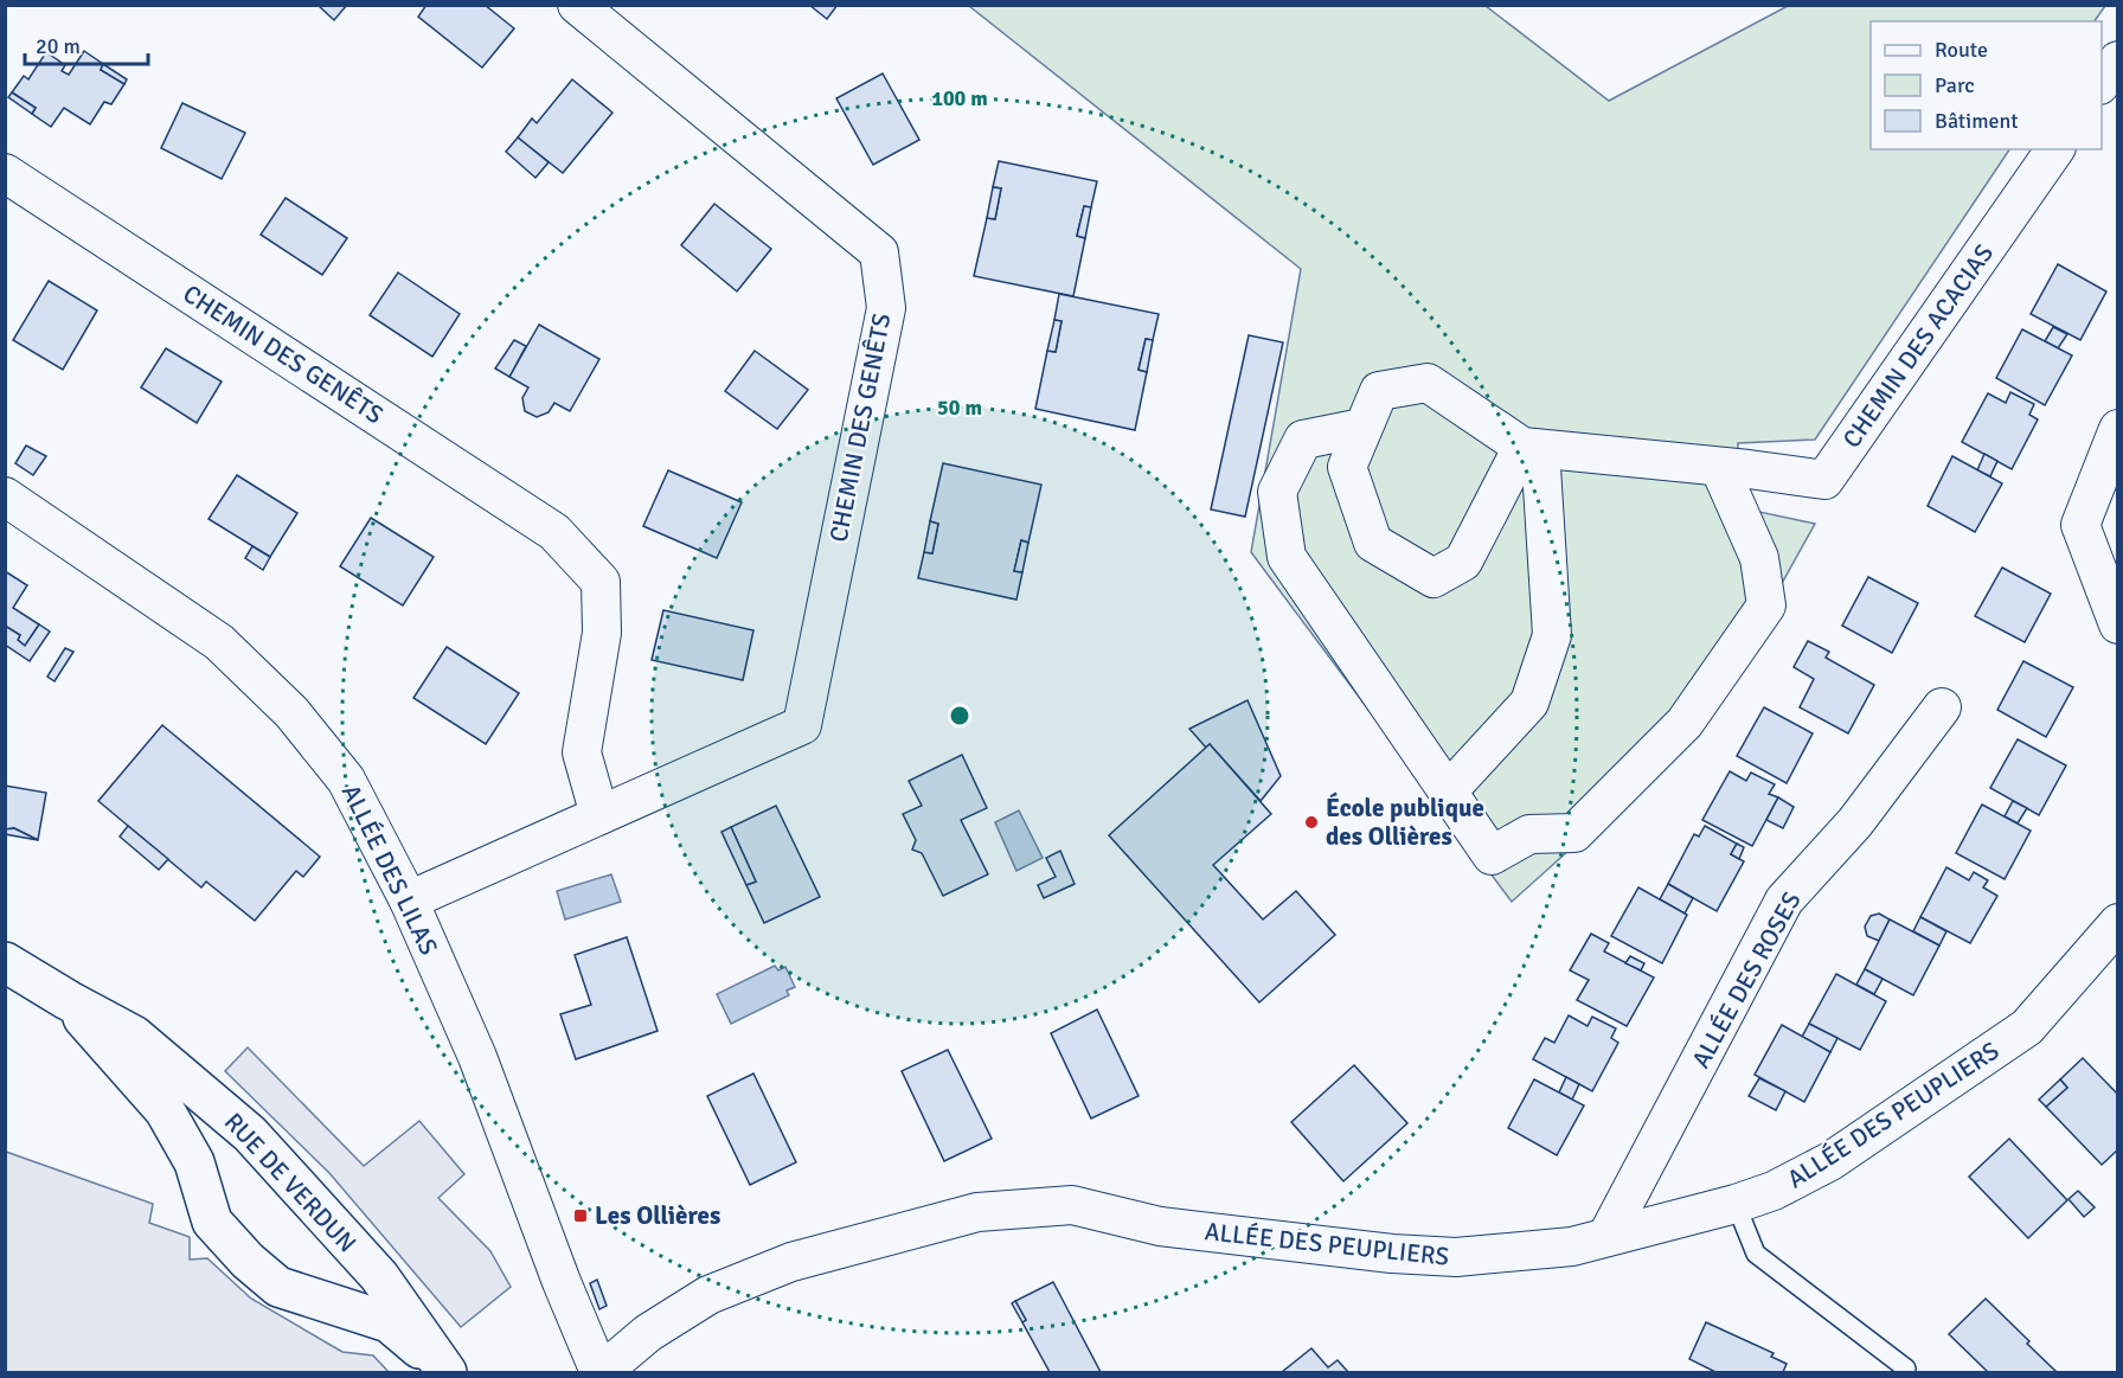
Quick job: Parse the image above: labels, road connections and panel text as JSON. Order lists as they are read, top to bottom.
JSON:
{
  "streets": {
    "main road": ["RUE DE VERDUN"],
    "street": [
      "CHEMIN DES ACACIAS",
      "CHEMIN DES GENÊTS",
      "ALLÉE DES LILAS",
      "ALLÉE DES ROSES",
      "ALLÉE DES PEUPLIERS"
    ]
  },
  "crossings": [
    ["CHEMIN DES GENÊTS", "ALLÉE DES LILAS"],
    ["ALLÉE DES LILAS", "ALLÉE DES PEUPLIERS"],
    ["ALLÉE DES ROSES", "ALLÉE DES PEUPLIERS"]
  ],
  "places": {
    "other": ["École publique des Ollières"],
    "transit": ["Les Ollières"]
  },
  "legend": ["Route", "Parc", "Bâtiment"],
  "scale_bar": "20 m",
  "rings": ["100 m", "50 m"]
}
